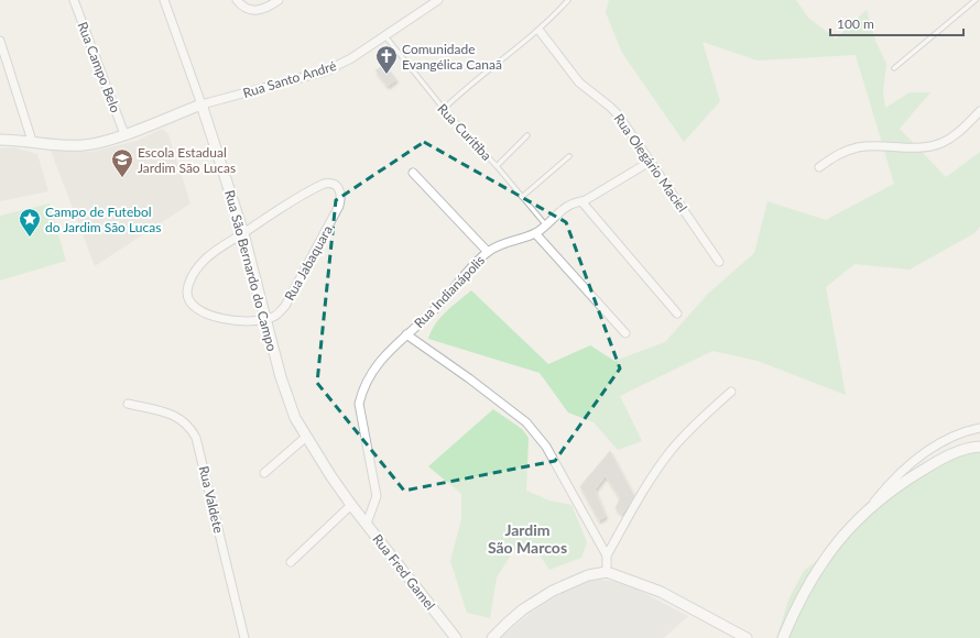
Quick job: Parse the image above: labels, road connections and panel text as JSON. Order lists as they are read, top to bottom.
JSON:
{
  "streets": {
    "street": [
      "Rua Campo Belo",
      "Rua Santo André",
      "Rua Olegário Maciel",
      "Rua Jabaquara",
      "Rua São Bernardo do Campo",
      "Rua Indianápolis",
      "Rua Valdete",
      "Rua Fred Gamel"
    ],
    "lane": ["Rua Curitiba"]
  },
  "crossings": [
    ["Rua Santo André", "Rua Curitiba"],
    ["Rua Santo André", "Rua São Bernardo do Campo"],
    ["Rua Curitiba", "Rua Indianápolis"],
    ["Rua Olegário Maciel", "Rua Indianápolis"],
    ["Rua Jabaquara", "Rua São Bernardo do Campo"],
    ["Rua São Bernardo do Campo", "Rua Fred Gamel"],
    ["Rua Indianápolis", "Rua Fred Gamel"]
  ],
  "districts": ["Jardim São Marcos"],
  "places": {
    "church": ["Comunidade Evangélica Canaã"],
    "school or university": ["Escola Estadual Jardim São Lucas"],
    "place": ["Campo de Futebol do Jardim São Lucas"]
  },
  "scale_bar": "100 m"
}
